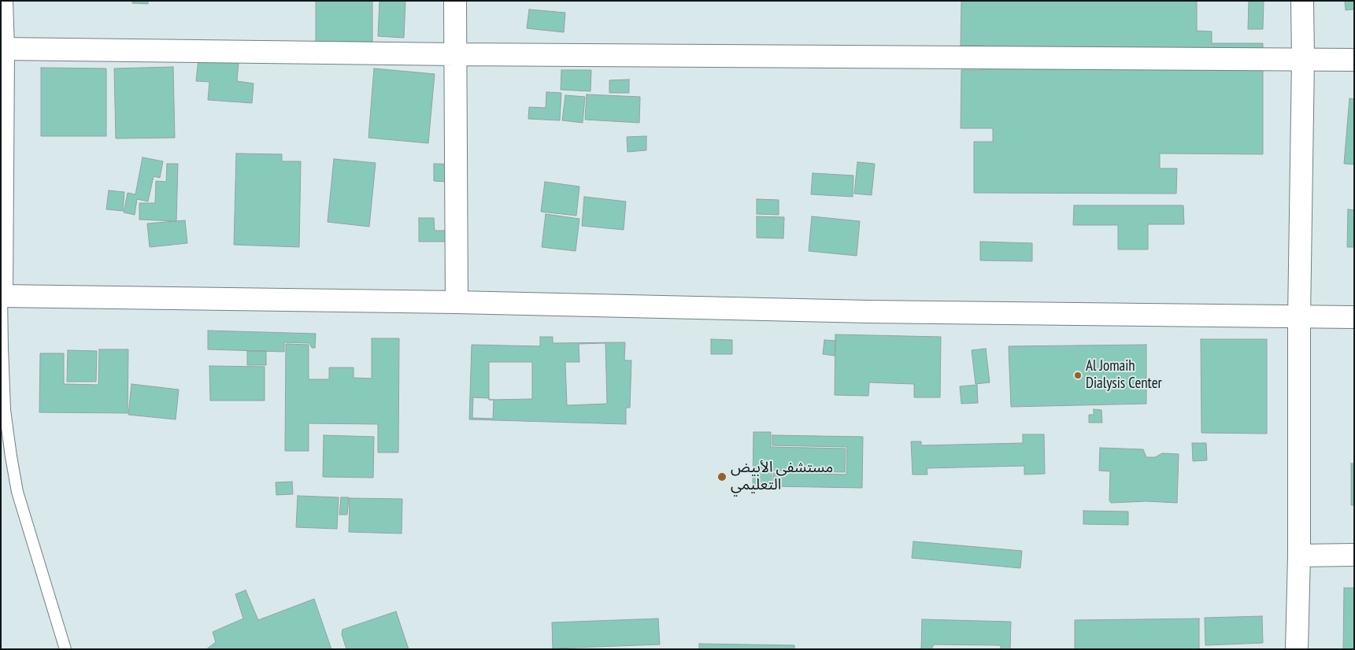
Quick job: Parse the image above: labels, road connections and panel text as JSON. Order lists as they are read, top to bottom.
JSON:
{
  "places": ["Al Jomaih Dialysis Center", "مستشفى الأبيض التعليمي"]
}
